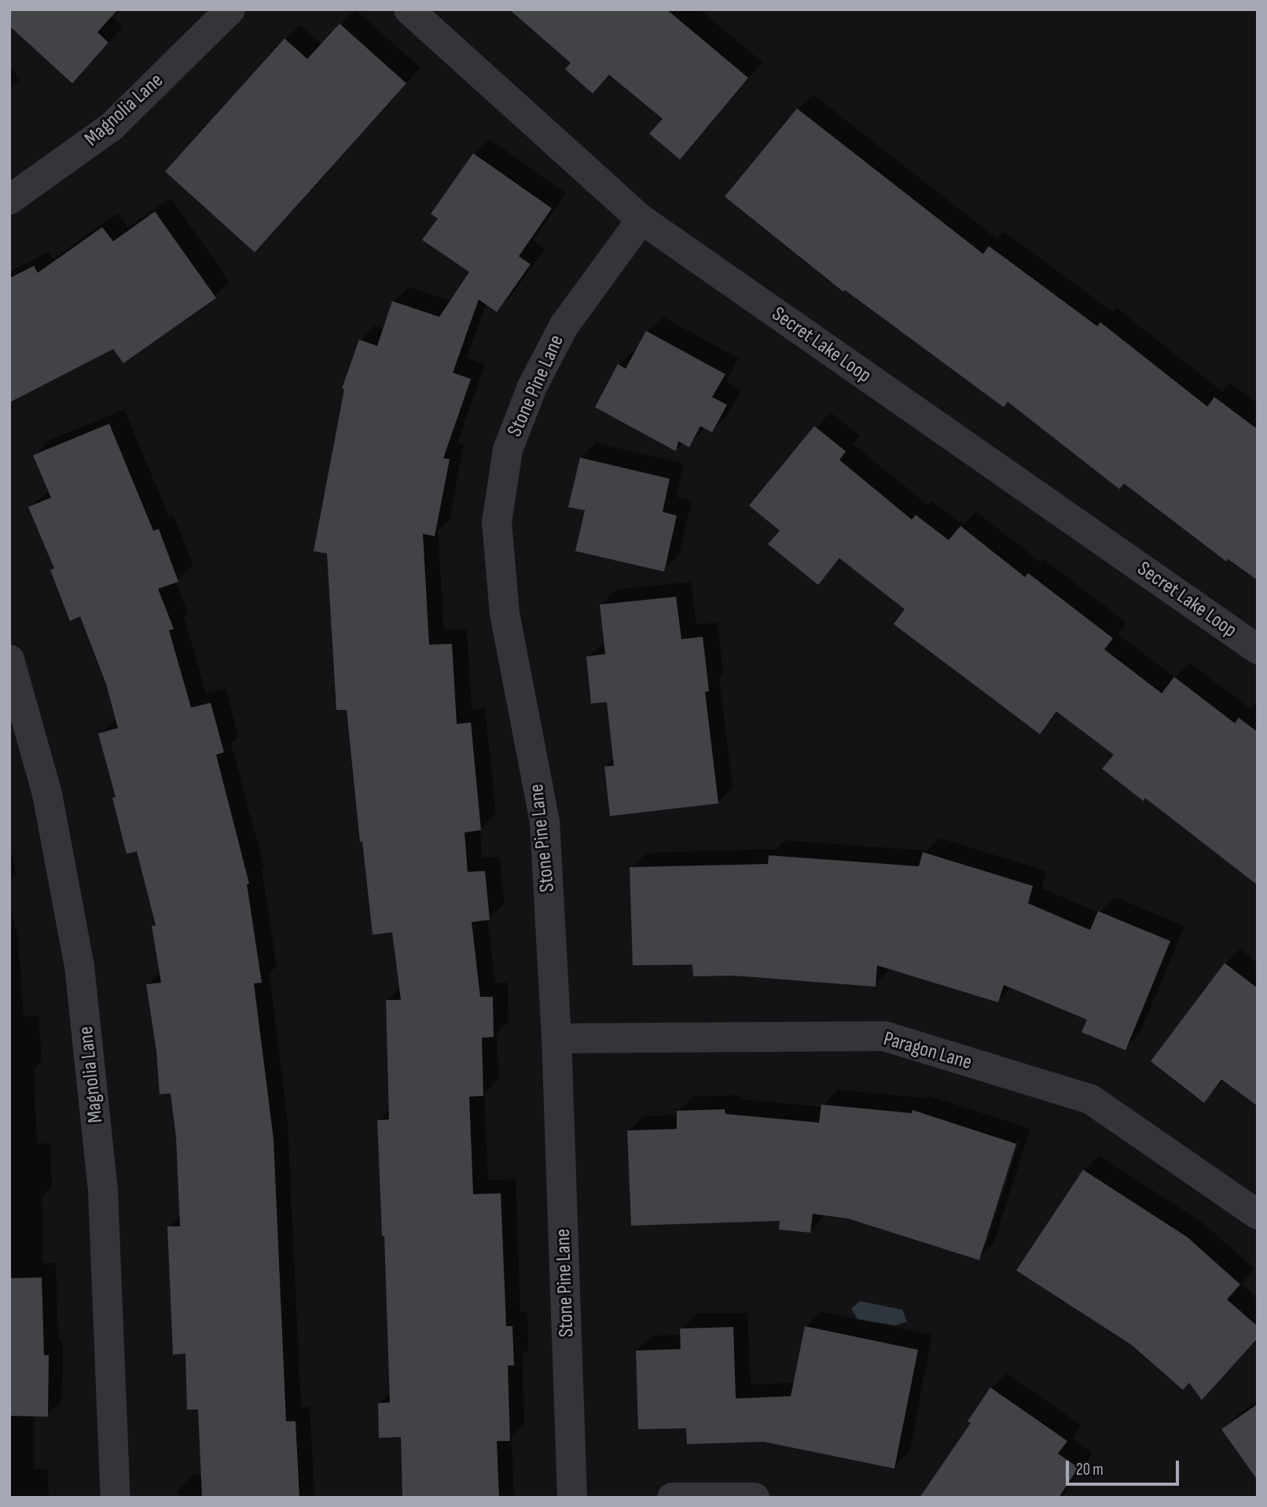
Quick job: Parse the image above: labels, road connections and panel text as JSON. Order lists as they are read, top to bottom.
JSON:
{
  "streets": {
    "street": [
      "Magnolia Lane",
      "Secret Lake Loop",
      "Stone Pine Lane",
      "Paragon Lane"
    ]
  },
  "crossings": [
    ["Secret Lake Loop", "Stone Pine Lane"],
    ["Stone Pine Lane", "Paragon Lane"]
  ],
  "scale_bar": "20 m"
}
